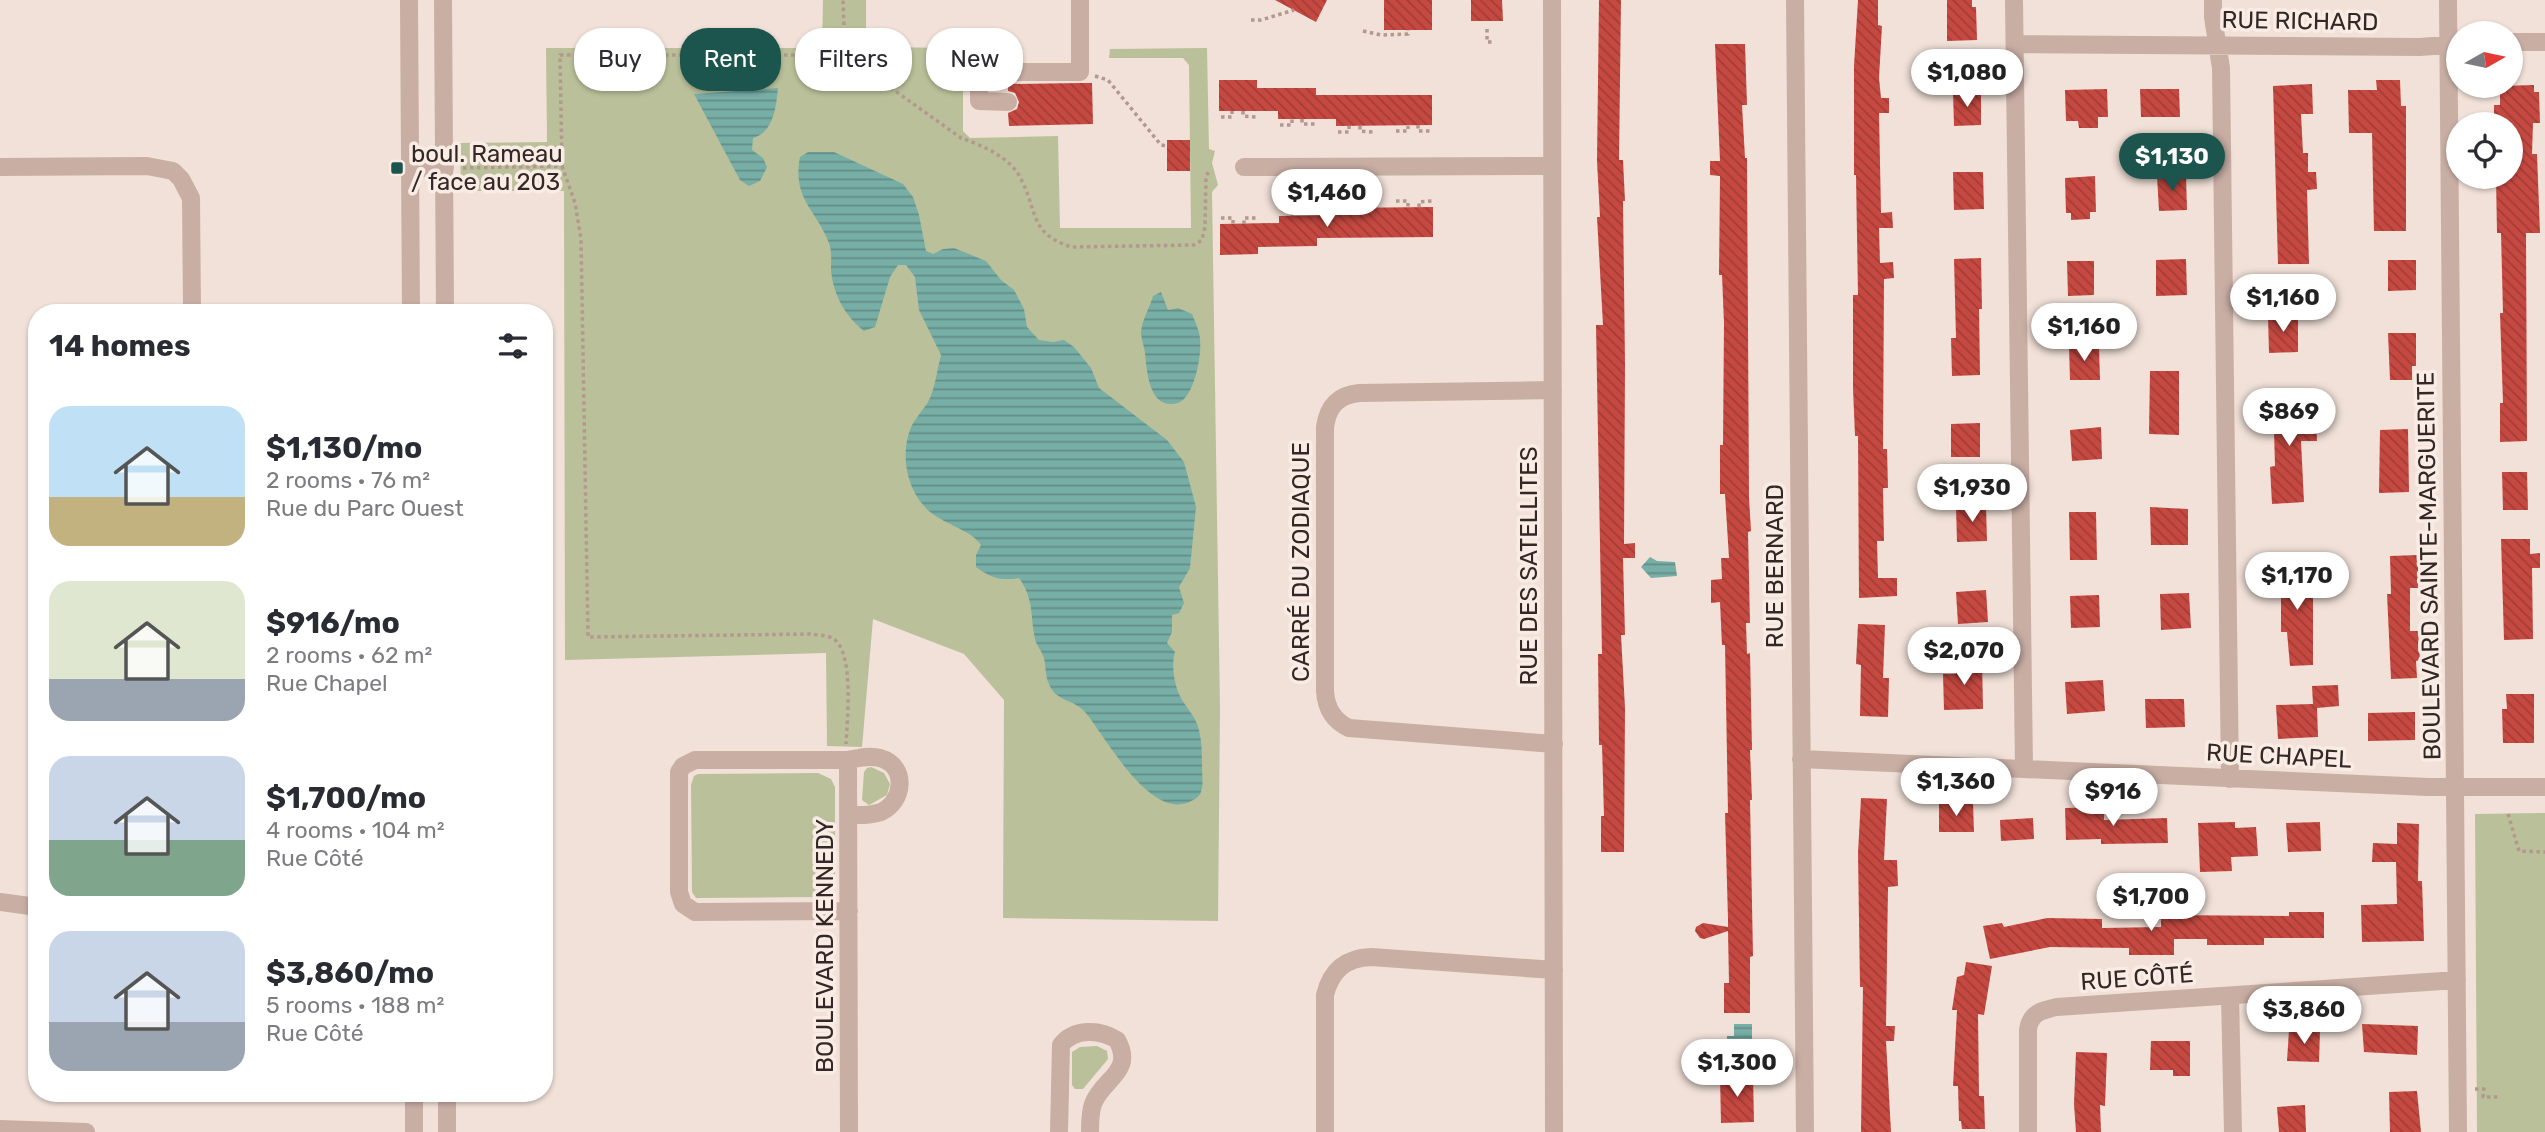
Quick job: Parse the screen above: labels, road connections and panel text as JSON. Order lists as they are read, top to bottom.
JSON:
{
  "streets": {
    "street": [
      "RUE RICHARD",
      "CARRÉ DU ZODIAQUE",
      "RUE DES SATELLITES",
      "RUE BERNARD",
      "BOULEVARD SAINTE-MARGUERITE",
      "RUE CHAPEL",
      "BOULEVARD KENNEDY",
      "RUE CÔTÉ"
    ]
  },
  "crossings": [
    ["CARRÉ DU ZODIAQUE", "RUE DES SATELLITES"],
    ["RUE BERNARD", "RUE CHAPEL"],
    ["BOULEVARD SAINTE-MARGUERITE", "RUE CHAPEL"],
    ["BOULEVARD SAINTE-MARGUERITE", "RUE CÔTÉ"]
  ],
  "places": {
    "transit": ["boul. Rameau / face au 203"]
  },
  "north": "right",
  "page": {
    "chip": [
      "Buy",
      "Rent",
      "Filters",
      "New"
    ],
    "price": [
      "$1,080",
      "$1,130",
      "$1,460",
      "$1,160",
      "$1,160",
      "$869",
      "$1,930",
      "$1,170",
      "$2,070",
      "$1,360",
      "$916",
      "$1,700",
      "$3,860",
      "$1,300"
    ],
    "heading": "14 homes",
    "list": [
      {
        "name": "$1,130/mo",
        "note": "2 rooms · 76 m² · Rue du Parc Ouest"
      },
      {
        "name": "$916/mo",
        "note": "2 rooms · 62 m² · Rue Chapel"
      },
      {
        "name": "$1,700/mo",
        "note": "4 rooms · 104 m² · Rue Côté"
      },
      {
        "name": "$3,860/mo",
        "note": "5 rooms · 188 m² · Rue Côté"
      }
    ]
  }
}
